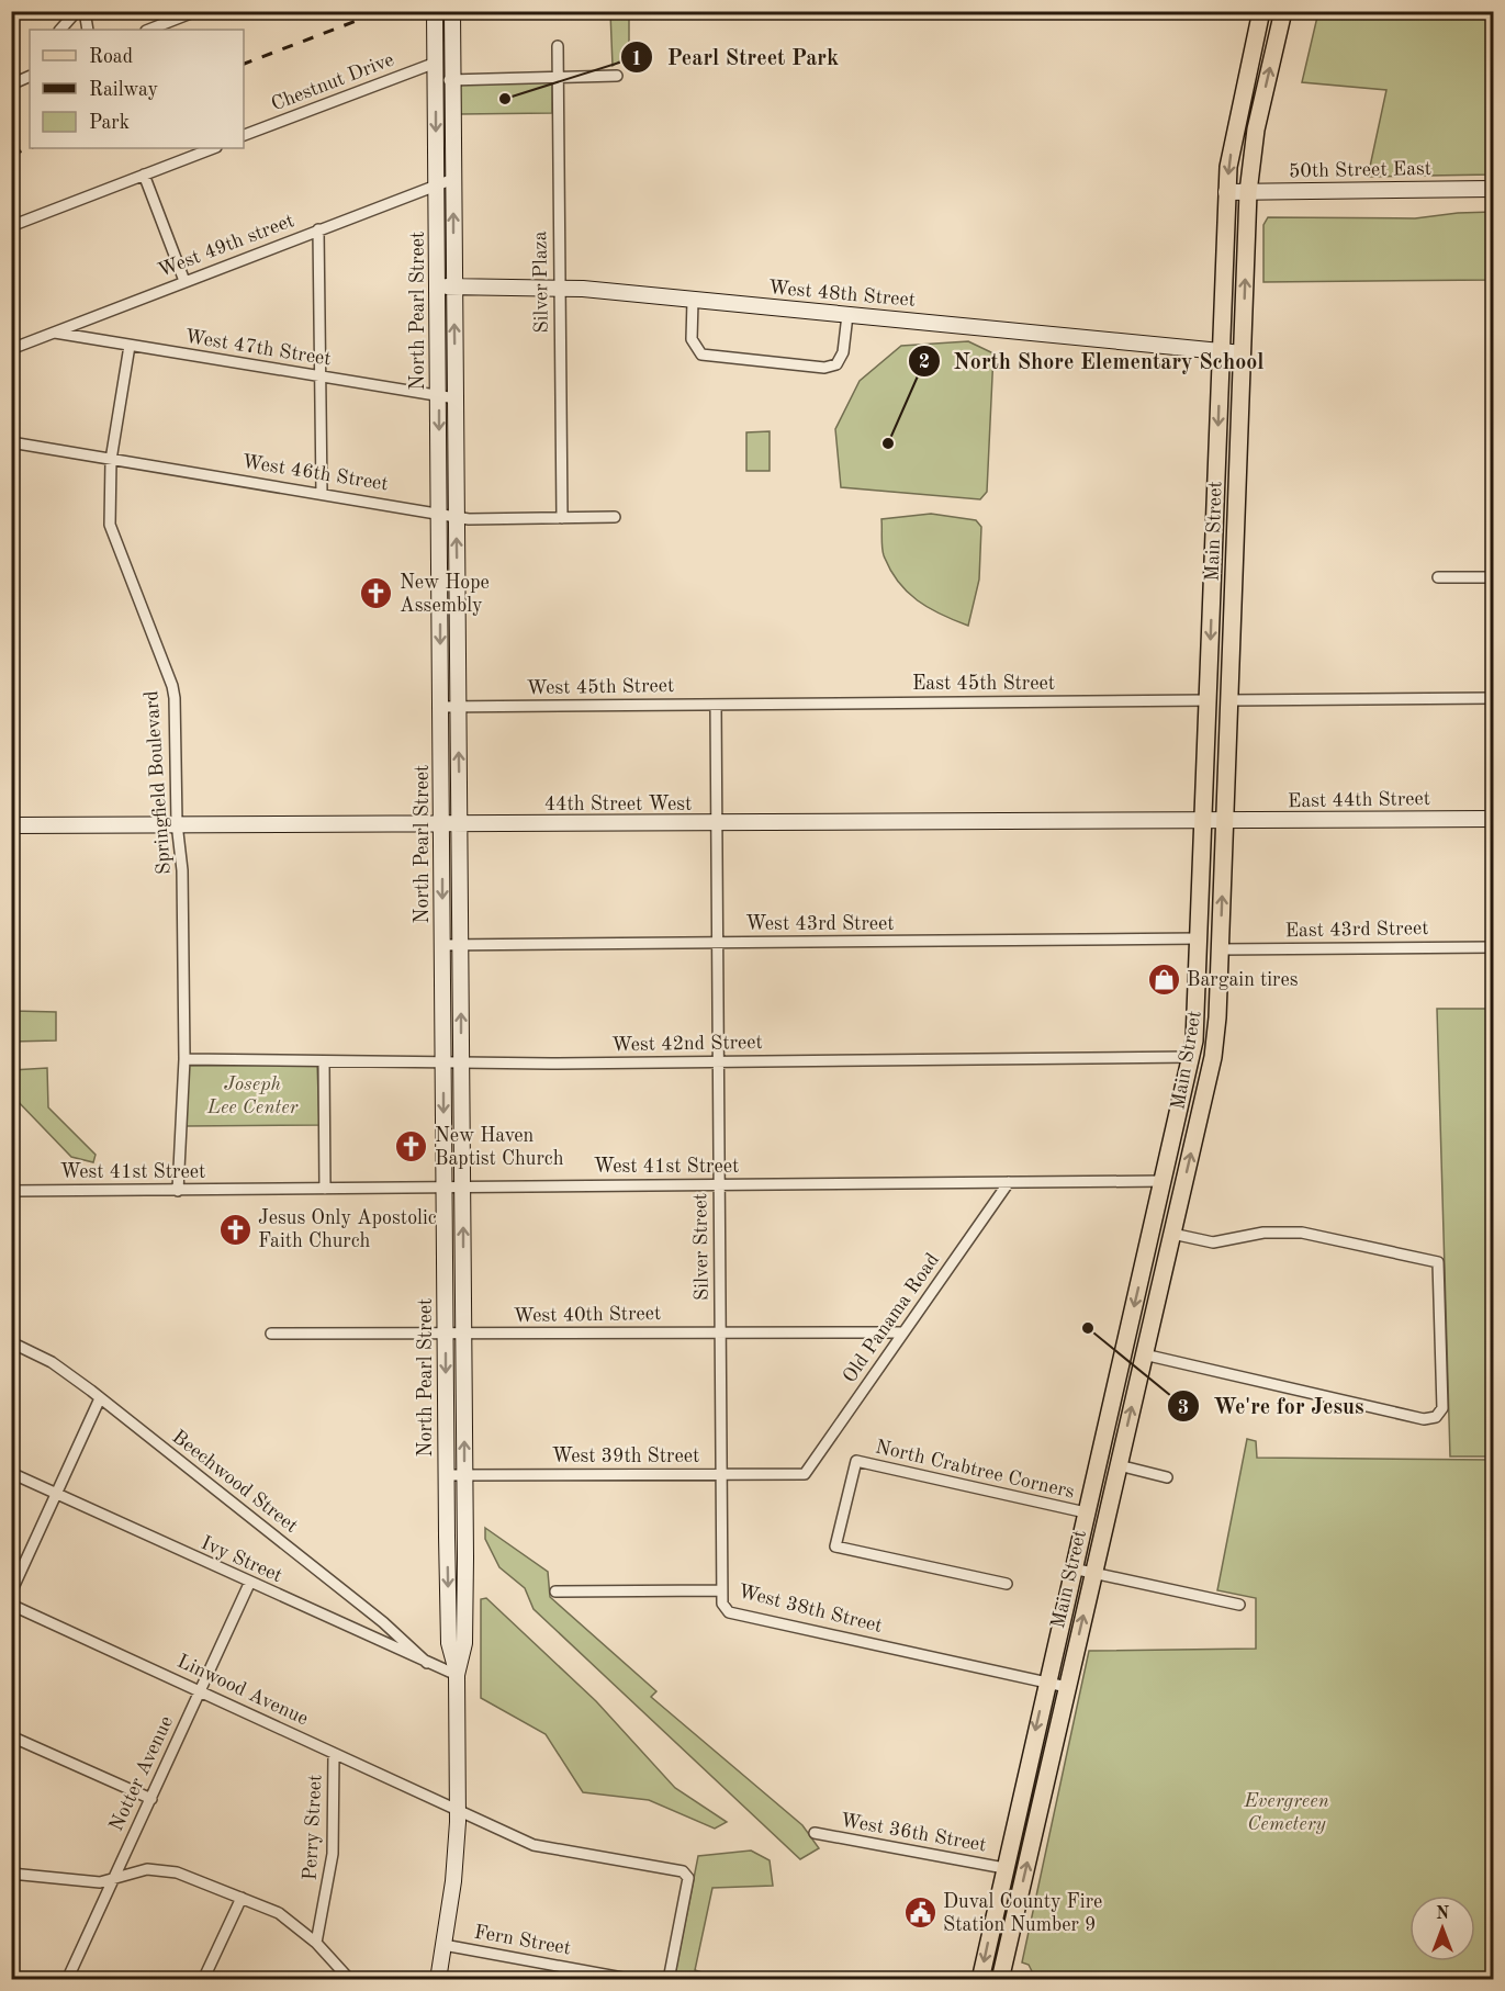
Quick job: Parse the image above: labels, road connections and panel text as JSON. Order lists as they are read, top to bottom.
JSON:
{
  "streets": {
    "main road": ["Main Street"],
    "street": [
      "Chestnut Drive",
      "50th Street East",
      "West 49th street",
      "Silver Plaza",
      "West 48th Street",
      "North Pearl Street",
      "West 47th Street",
      "West 46th Street",
      "East 45th Street",
      "West 45th Street",
      "Springfield Boulevard",
      "East 44th Street",
      "44th Street West",
      "West 43rd Street",
      "East 43rd Street",
      "West 42nd Street",
      "West 41st Street",
      "Silver Street",
      "West 40th Street",
      "Old Panama Road",
      "West 39th Street",
      "North Crabtree Corners",
      "Beechwood Street",
      "Ivy Street",
      "West 38th Street",
      "Linwood Avenue",
      "Notter Avenue",
      "Perry Street",
      "West 36th Street",
      "Fern Street"
    ]
  },
  "crossings": [
    ["Chestnut Drive", "North Pearl Street"],
    ["50th Street East", "Main Street"],
    ["West 49th street", "North Pearl Street"],
    ["West 49th street", "West 47th Street"],
    ["Silver Plaza", "West 48th Street"],
    ["Silver Plaza", "West 46th Street"],
    ["West 48th Street", "North Pearl Street"],
    ["West 48th Street", "Main Street"],
    ["North Pearl Street", "West 47th Street"],
    ["North Pearl Street", "West 46th Street"],
    ["North Pearl Street", "West 45th Street"],
    ["North Pearl Street", "44th Street West"],
    ["North Pearl Street", "West 43rd Street"],
    ["North Pearl Street", "West 42nd Street"],
    ["North Pearl Street", "West 41st Street"],
    ["North Pearl Street", "West 40th Street"],
    ["North Pearl Street", "West 39th Street"],
    ["North Pearl Street", "Ivy Street"],
    ["North Pearl Street", "Linwood Avenue"],
    ["North Pearl Street", "Fern Street"],
    ["West 47th Street", "Springfield Boulevard"],
    ["West 46th Street", "Springfield Boulevard"],
    ["Main Street", "East 45th Street"],
    ["Main Street", "East 44th Street"],
    ["Main Street", "44th Street West"],
    ["Main Street", "West 43rd Street"],
    ["Main Street", "East 43rd Street"],
    ["Main Street", "West 42nd Street"],
    ["Main Street", "West 41st Street"],
    ["Main Street", "North Crabtree Corners"],
    ["Main Street", "West 38th Street"],
    ["Main Street", "West 36th Street"],
    ["East 45th Street", "West 45th Street"],
    ["West 45th Street", "Silver Street"],
    ["Springfield Boulevard", "44th Street West"],
    ["Springfield Boulevard", "West 42nd Street"],
    ["Springfield Boulevard", "West 41st Street"],
    ["East 44th Street", "44th Street West"],
    ["44th Street West", "Silver Street"],
    ["West 43rd Street", "Silver Street"],
    ["West 42nd Street", "Silver Street"],
    ["West 41st Street", "Silver Street"],
    ["West 41st Street", "Old Panama Road"],
    ["Silver Street", "West 40th Street"],
    ["Silver Street", "West 39th Street"],
    ["Silver Street", "West 38th Street"],
    ["West 40th Street", "Old Panama Road"],
    ["Old Panama Road", "West 39th Street"],
    ["Beechwood Street", "Ivy Street"],
    ["Ivy Street", "Notter Avenue"],
    ["Linwood Avenue", "Notter Avenue"],
    ["Linwood Avenue", "Perry Street"]
  ],
  "parks": ["Joseph Lee Center", "Evergreen Cemetery"],
  "places": {
    "other": ["Pearl Street Park", "North Shore Elementary School", "We're for Jesus"],
    "church": ["New Hope Assembly", "New Haven Baptist Church", "Jesus Only Apostolic Faith Church"],
    "shop": ["Bargain tires"],
    "public building": ["Duval County Fire Station Number 9"]
  },
  "legend": ["Road", "Railway", "Park"],
  "north": "top"
}
